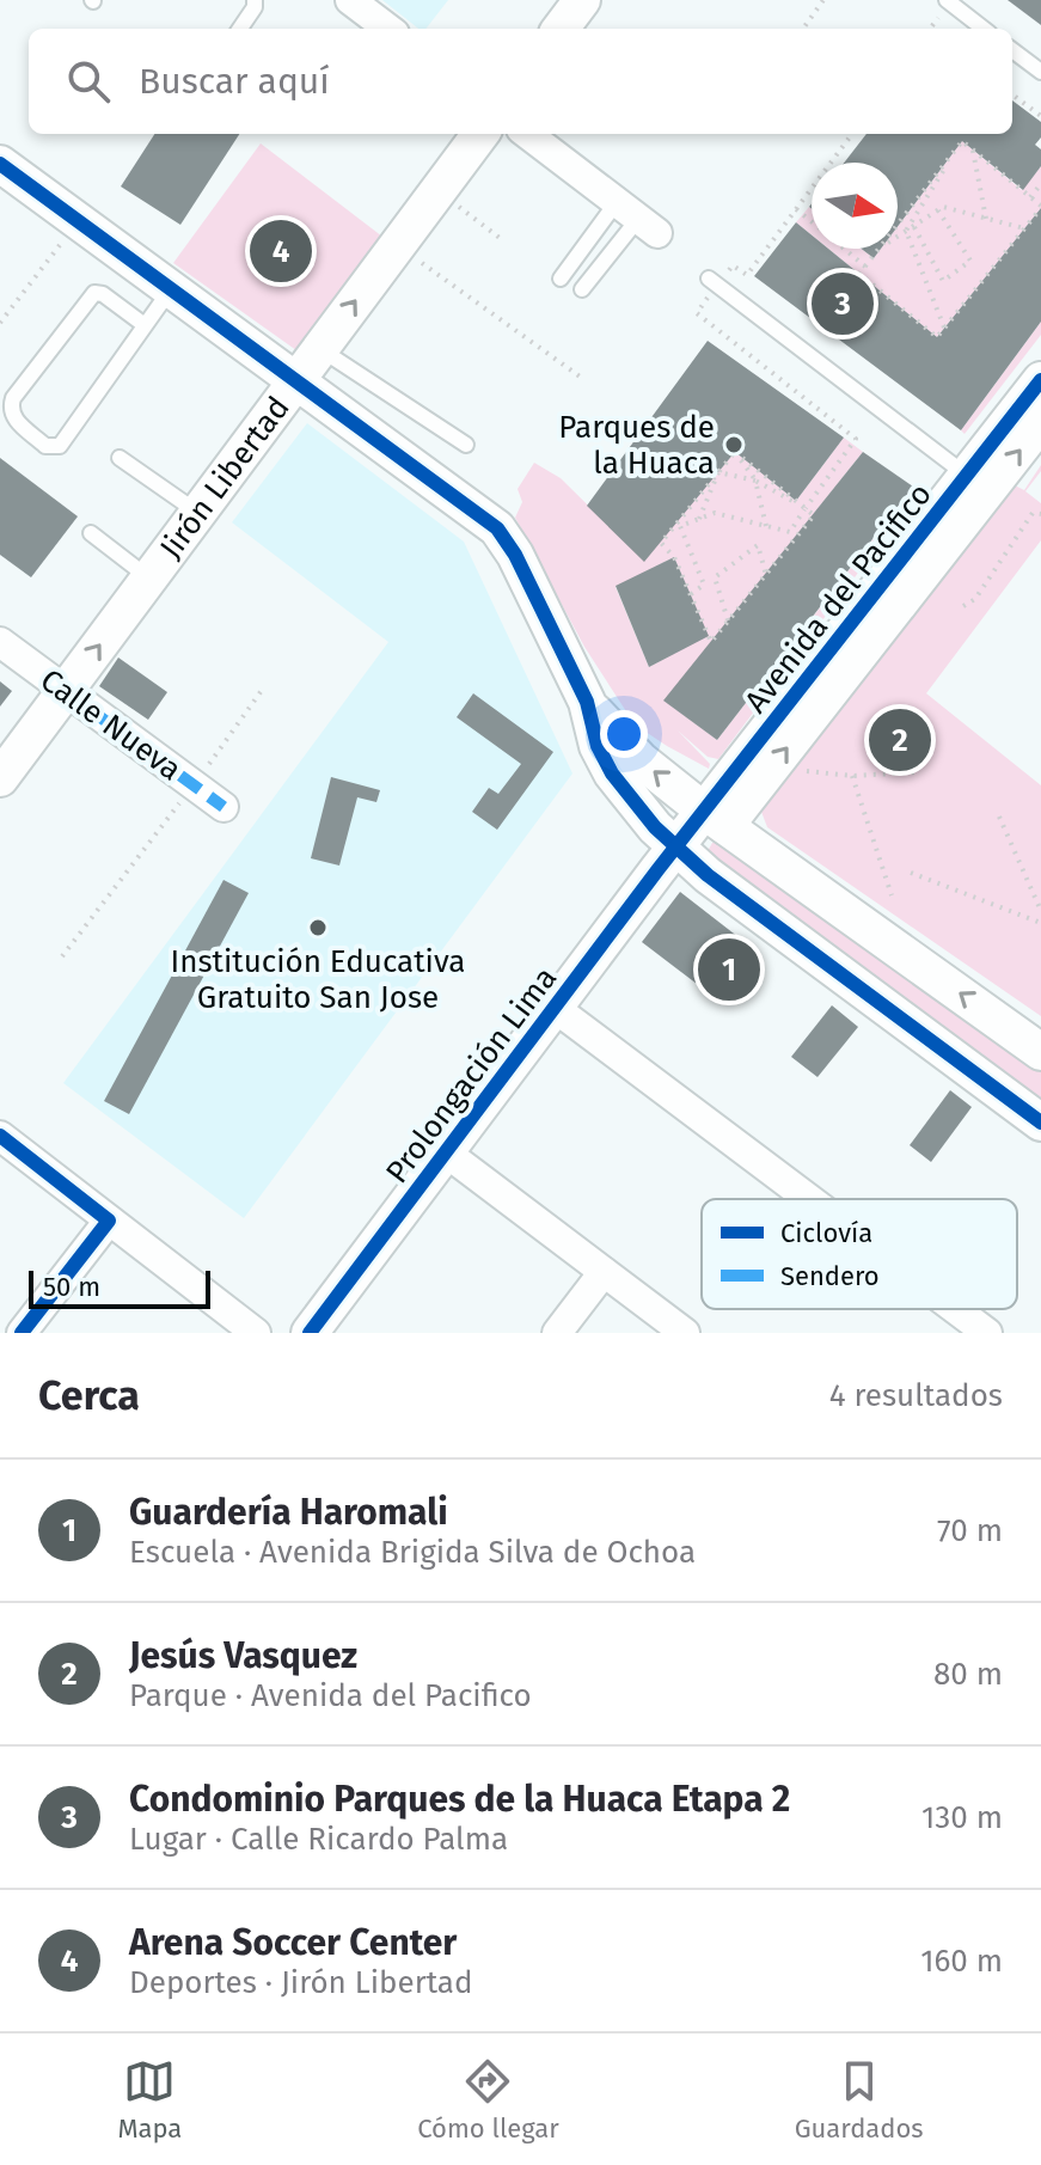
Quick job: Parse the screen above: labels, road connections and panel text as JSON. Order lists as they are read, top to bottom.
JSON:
{
  "streets": {
    "street": [
      "Jirón Libertad",
      "Avenida del Pacifico",
      "Calle Nueva",
      "Prolongación Lima"
    ]
  },
  "crossings": [
    ["Jirón Libertad", "Calle Nueva"],
    ["Avenida del Pacifico", "Prolongación Lima"]
  ],
  "one_way": ["Jirón Libertad"],
  "places": ["Parques de la Huaca", "Institución Educativa Gratuito San Jose"],
  "legend": ["Ciclovía", "Sendero"],
  "scale_bar": "50 m",
  "north": "right",
  "page": {
    "search": "Buscar aquí",
    "pins": [
      "4",
      "3",
      "2",
      "1"
    ],
    "scale": "50 m",
    "heading": ["Cerca", "4 resultados"],
    "list": [
      {
        "mark": "1",
        "name": "Guardería Haromali",
        "note": "Escuela · Avenida Brigida Silva de Ochoa",
        "value": "70 m"
      },
      {
        "mark": "2",
        "name": "Jesús Vasquez",
        "note": "Parque · Avenida del Pacifico",
        "value": "80 m"
      },
      {
        "mark": "3",
        "name": "Condominio Parques de la Huaca Etapa 2",
        "note": "Lugar · Calle Ricardo Palma",
        "value": "130 m"
      },
      {
        "mark": "4",
        "name": "Arena Soccer Center",
        "note": "Deportes · Jirón Libertad",
        "value": "160 m"
      }
    ],
    "nav": ["Mapa", "Cómo llegar", "Guardados"]
  }
}
